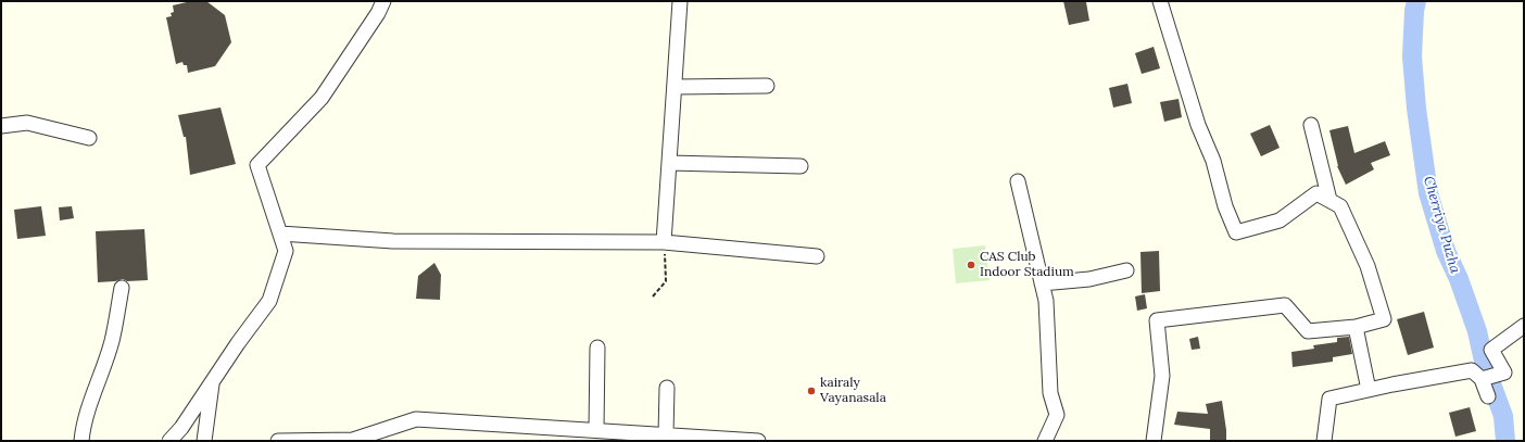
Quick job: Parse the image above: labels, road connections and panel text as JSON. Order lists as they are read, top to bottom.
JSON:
{
  "water": ["Cherriya Puzha"],
  "places": ["CAS Club Indoor Stadium", "kairaly Vayanasala"]
}
